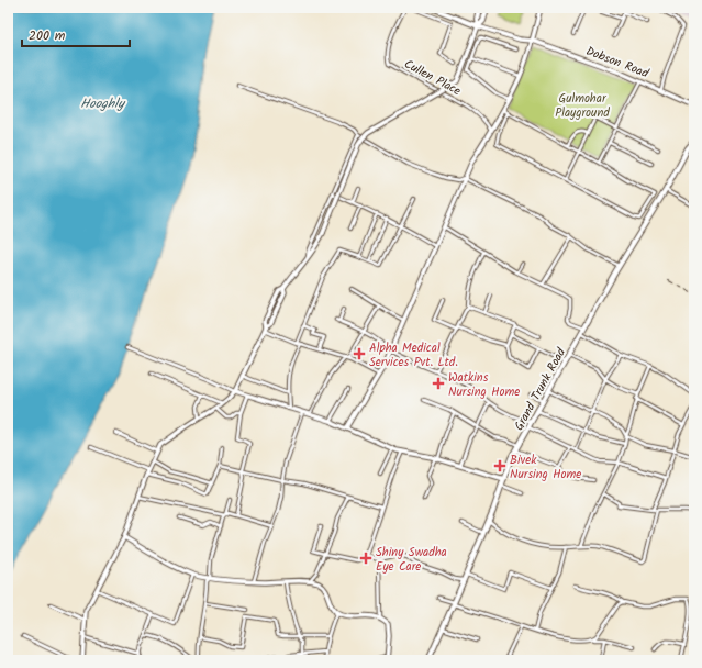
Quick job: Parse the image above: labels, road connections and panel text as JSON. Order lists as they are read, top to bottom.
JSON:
{
  "streets": {
    "main road": ["Grand Trunk Road"],
    "street": ["Dobson Road", "Cullen Place"]
  },
  "water": ["Hooghly"],
  "parks": ["Gulmohar Playground"],
  "places": {
    "health": [
      "Alpha Medical Services Pvt. Ltd.",
      "Watkins Nursing Home",
      "Bivek Nursing Home",
      "Shiny Swadha Eye Care"
    ]
  },
  "scale_bar": "200 m"
}
